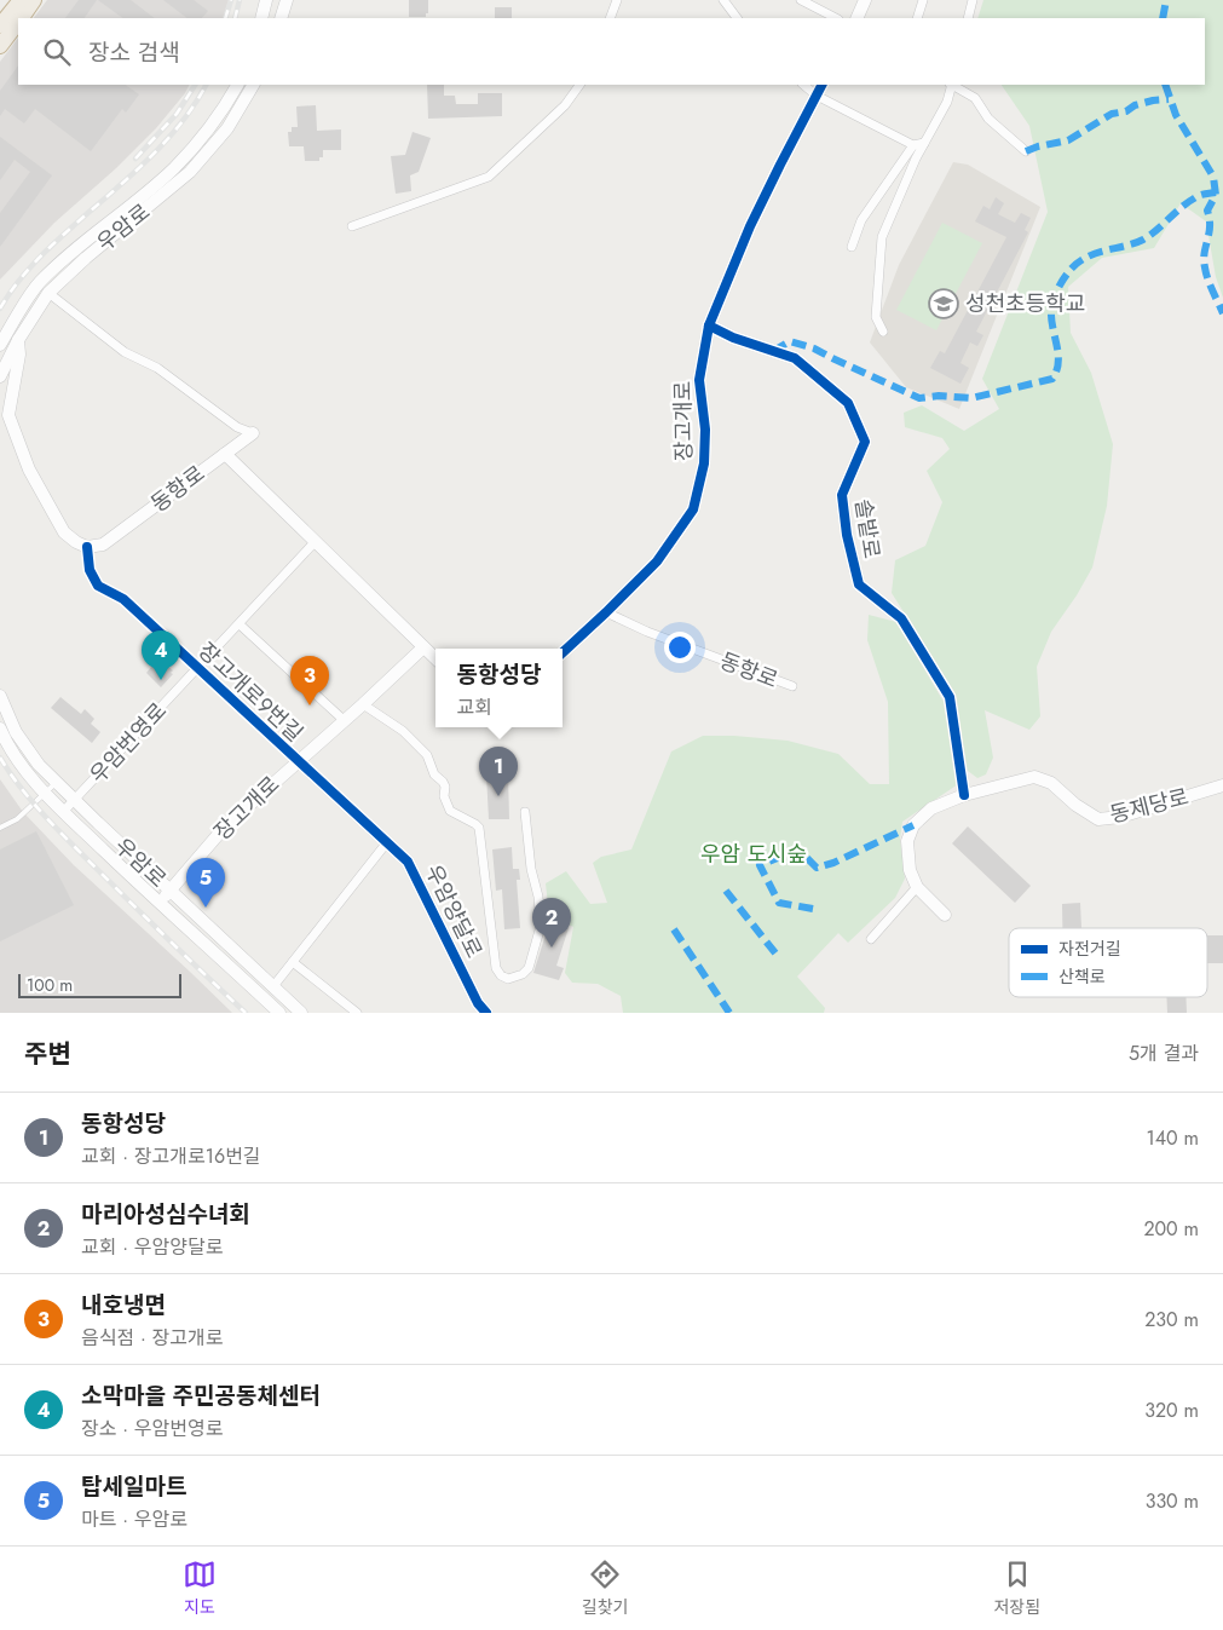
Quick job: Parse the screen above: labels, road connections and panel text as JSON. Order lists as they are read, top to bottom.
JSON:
{
  "streets": {
    "street": [
      "우암로",
      "장고개로",
      "동항로",
      "솔밭로",
      "장고개로9번길",
      "우암번영로",
      "동제당로",
      "우암양달로"
    ]
  },
  "crossings": [
    ["우암로", "장고개로"],
    ["우암로", "동항로"],
    ["우암로", "우암번영로"],
    ["장고개로", "동항로"],
    ["장고개로", "솔밭로"],
    ["장고개로", "장고개로9번길"],
    ["장고개로", "우암양달로"],
    ["동항로", "장고개로9번길"],
    ["솔밭로", "동제당로"],
    ["장고개로9번길", "우암번영로"],
    ["장고개로9번길", "우암양달로"]
  ],
  "parks": ["우암 도시숲"],
  "places": {
    "school or university": ["성천초등학교"]
  },
  "legend": ["자전거길", "산책로"],
  "scale_bar": "100 m",
  "page": {
    "search": "장소 검색",
    "pins": [
      "4",
      "3",
      "1",
      "5",
      "2"
    ],
    "popup": ["동항성당", "교회"],
    "scale": "100 m",
    "heading": ["주변", "5개 결과"],
    "list": [
      {
        "mark": "1",
        "name": "동항성당",
        "note": "교회 · 장고개로16번길",
        "value": "140 m"
      },
      {
        "mark": "2",
        "name": "마리아성심수녀회",
        "note": "교회 · 우암양달로",
        "value": "200 m"
      },
      {
        "mark": "3",
        "name": "내호냉면",
        "note": "음식점 · 장고개로",
        "value": "230 m"
      },
      {
        "mark": "4",
        "name": "소막마을 주민공동체센터",
        "note": "장소 · 우암번영로",
        "value": "320 m"
      },
      {
        "mark": "5",
        "name": "탑세일마트",
        "note": "마트 · 우암로",
        "value": "330 m"
      }
    ],
    "nav": ["지도", "길찾기", "저장됨"]
  }
}
